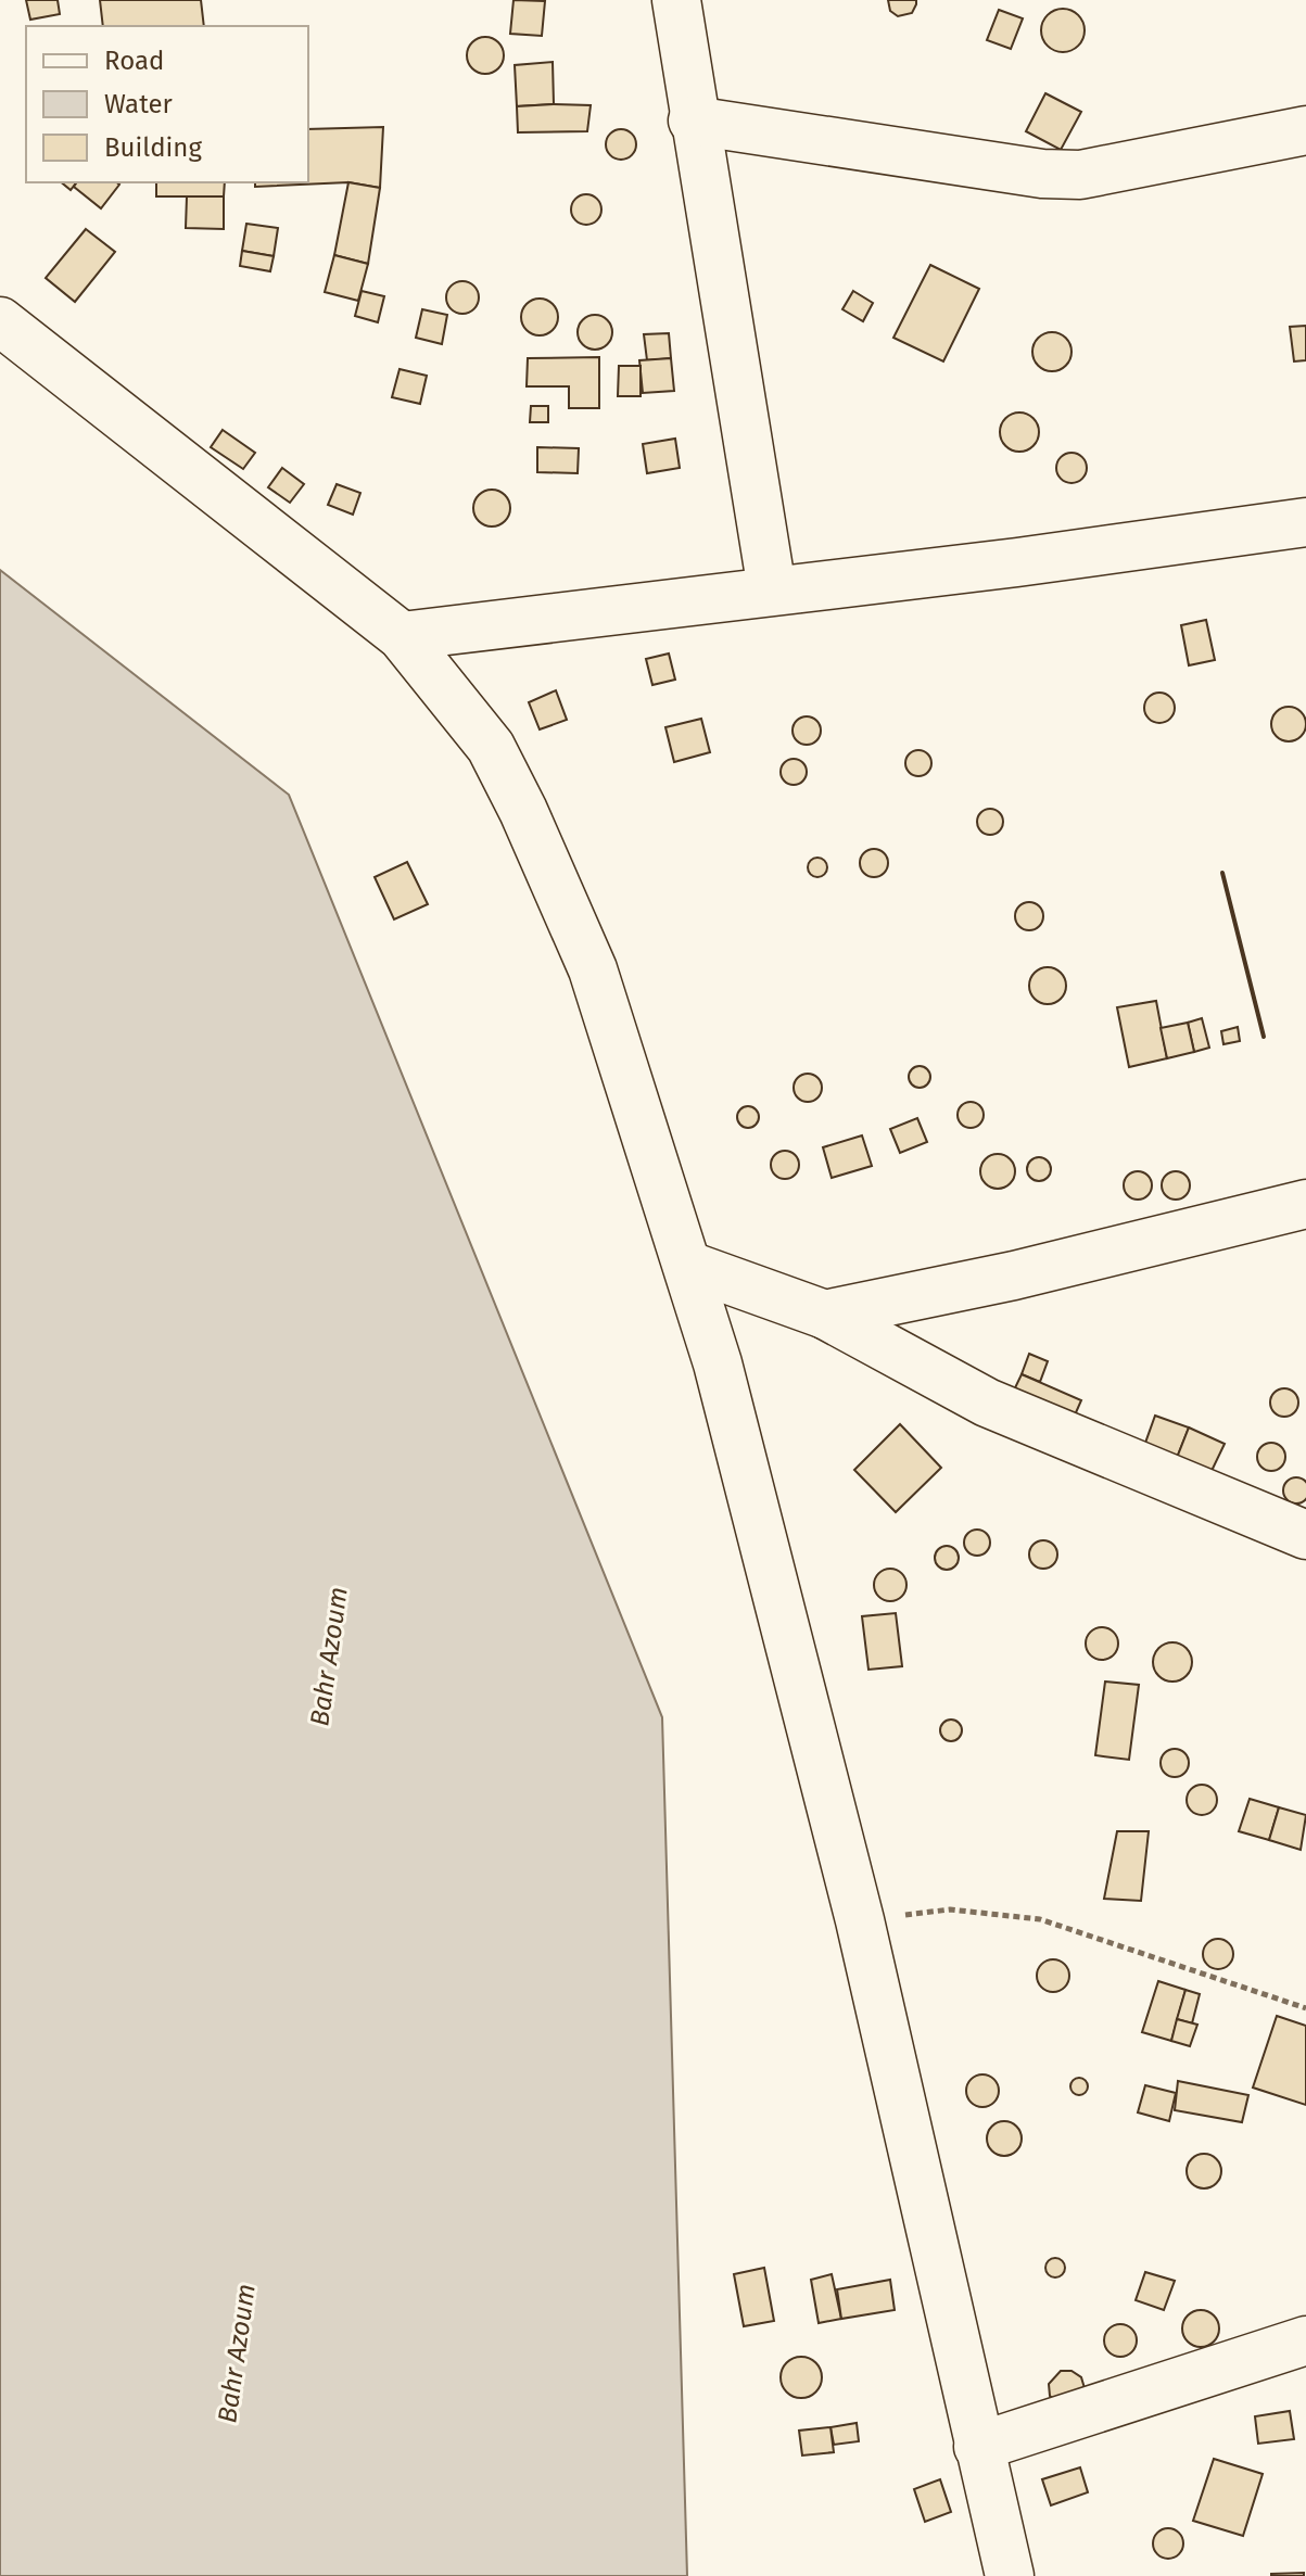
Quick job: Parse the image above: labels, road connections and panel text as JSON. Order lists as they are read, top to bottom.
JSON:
{
  "water": ["Bahr Azoum"],
  "legend": ["Road", "Water", "Building"]
}
